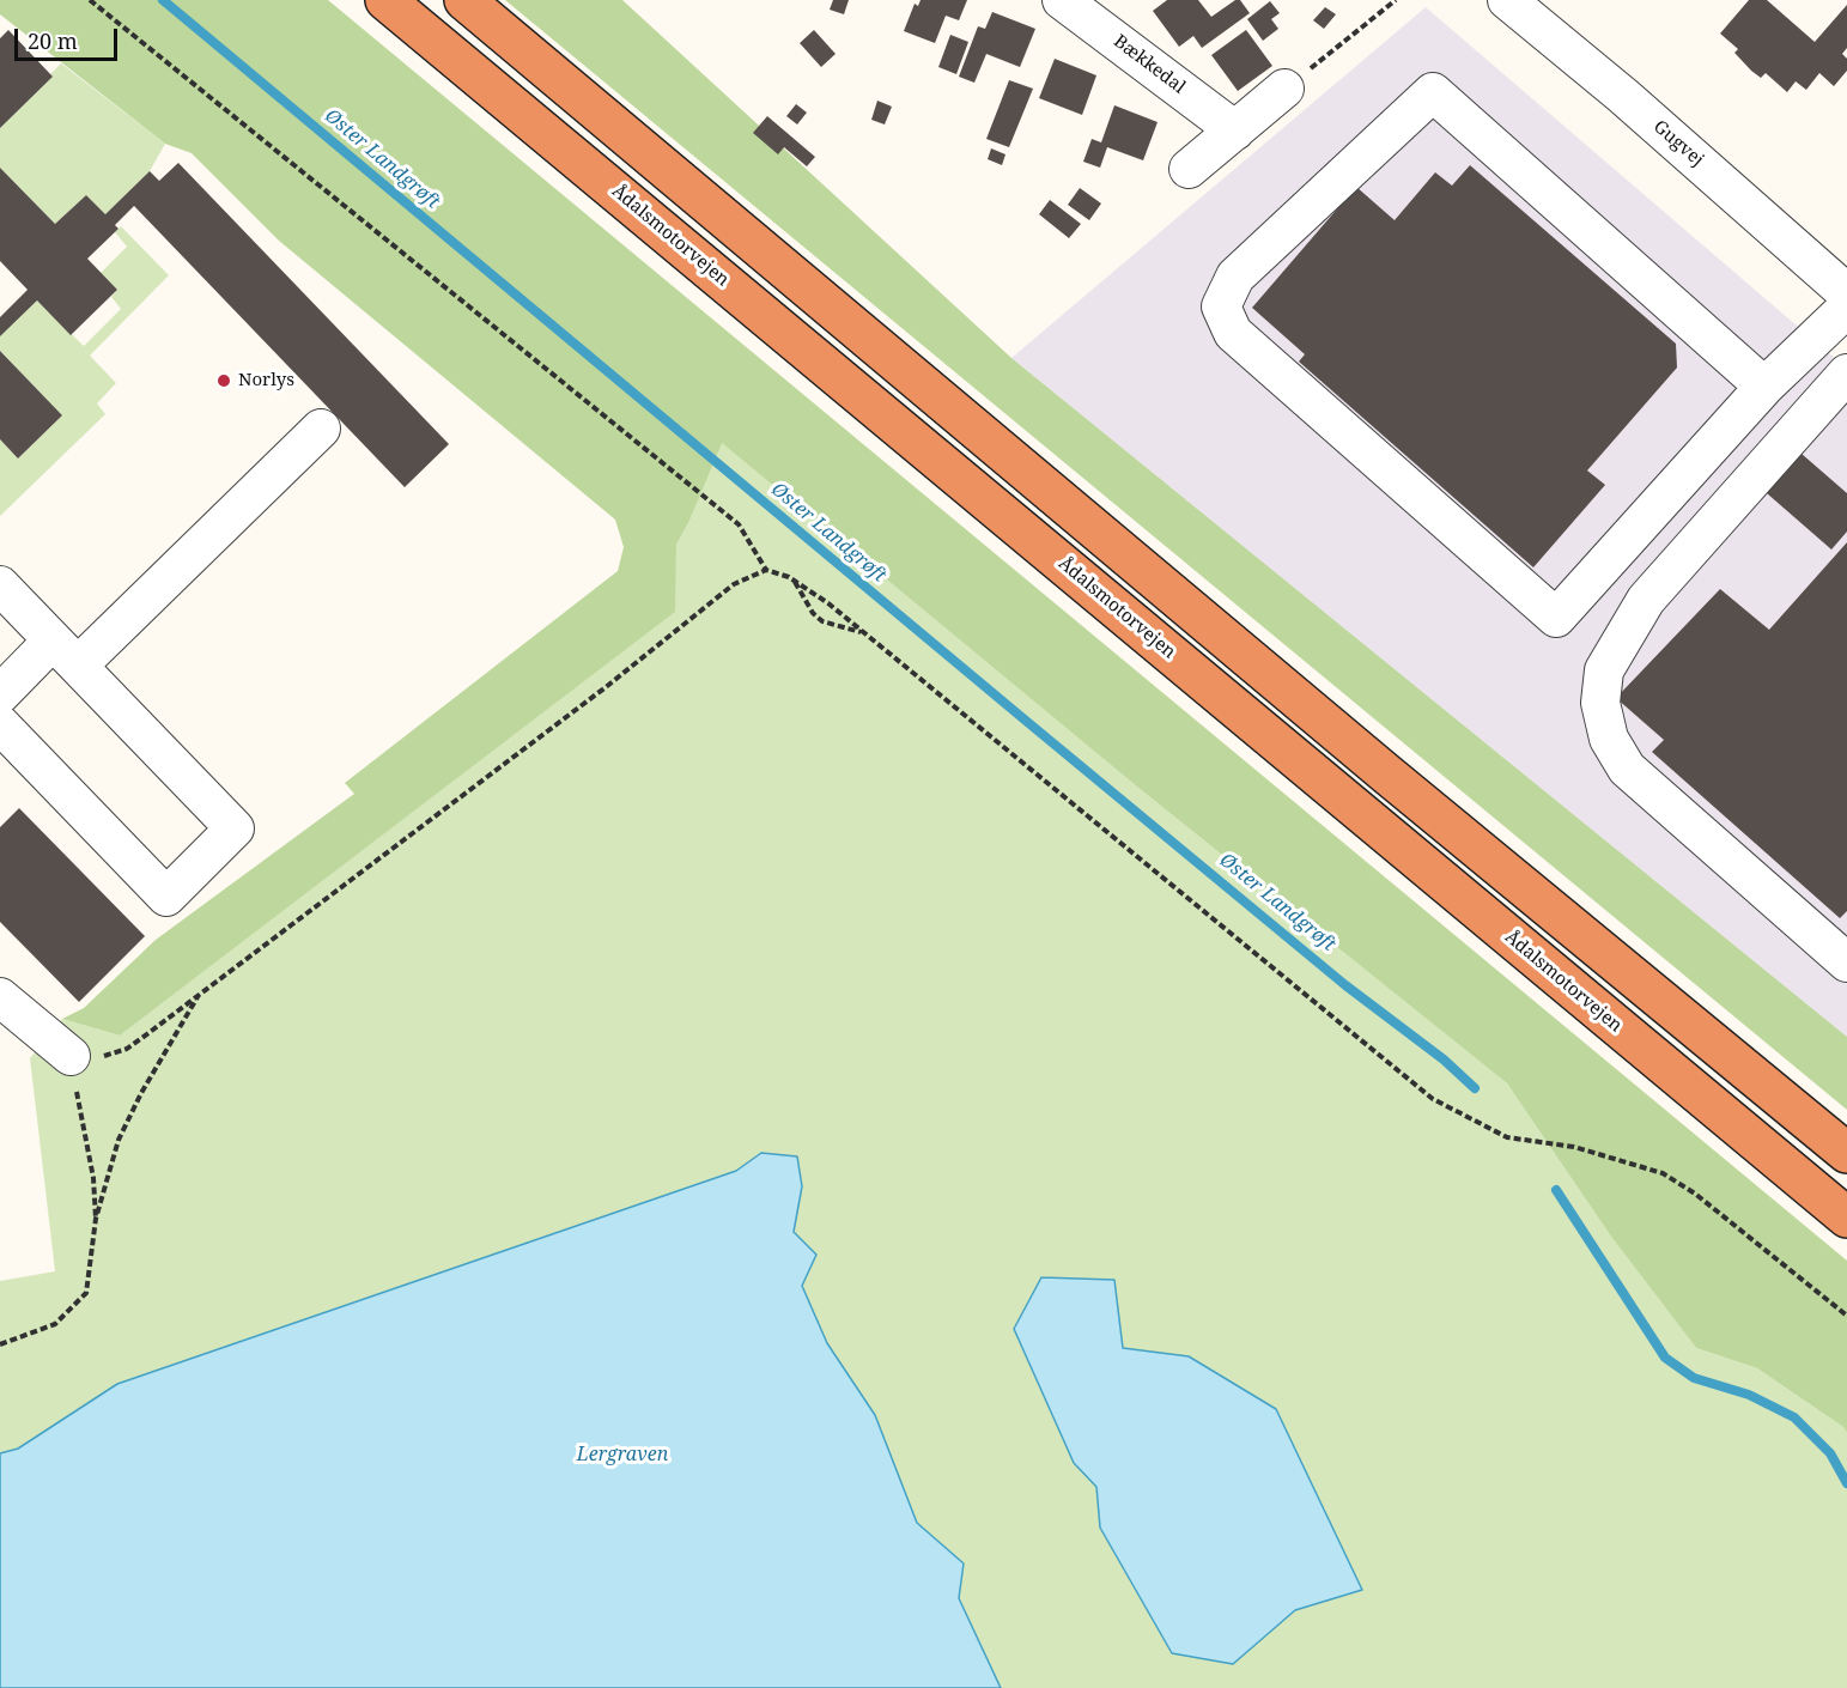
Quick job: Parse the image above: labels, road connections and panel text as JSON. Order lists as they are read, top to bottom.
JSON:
{
  "streets": {
    "highway": ["Ådalsmotorvejen"],
    "street": ["Bækkedal", "Gugvej"]
  },
  "water": ["Øster Landgrøft", "Lergraven"],
  "places": ["Norlys"],
  "scale_bar": "20 m"
}
